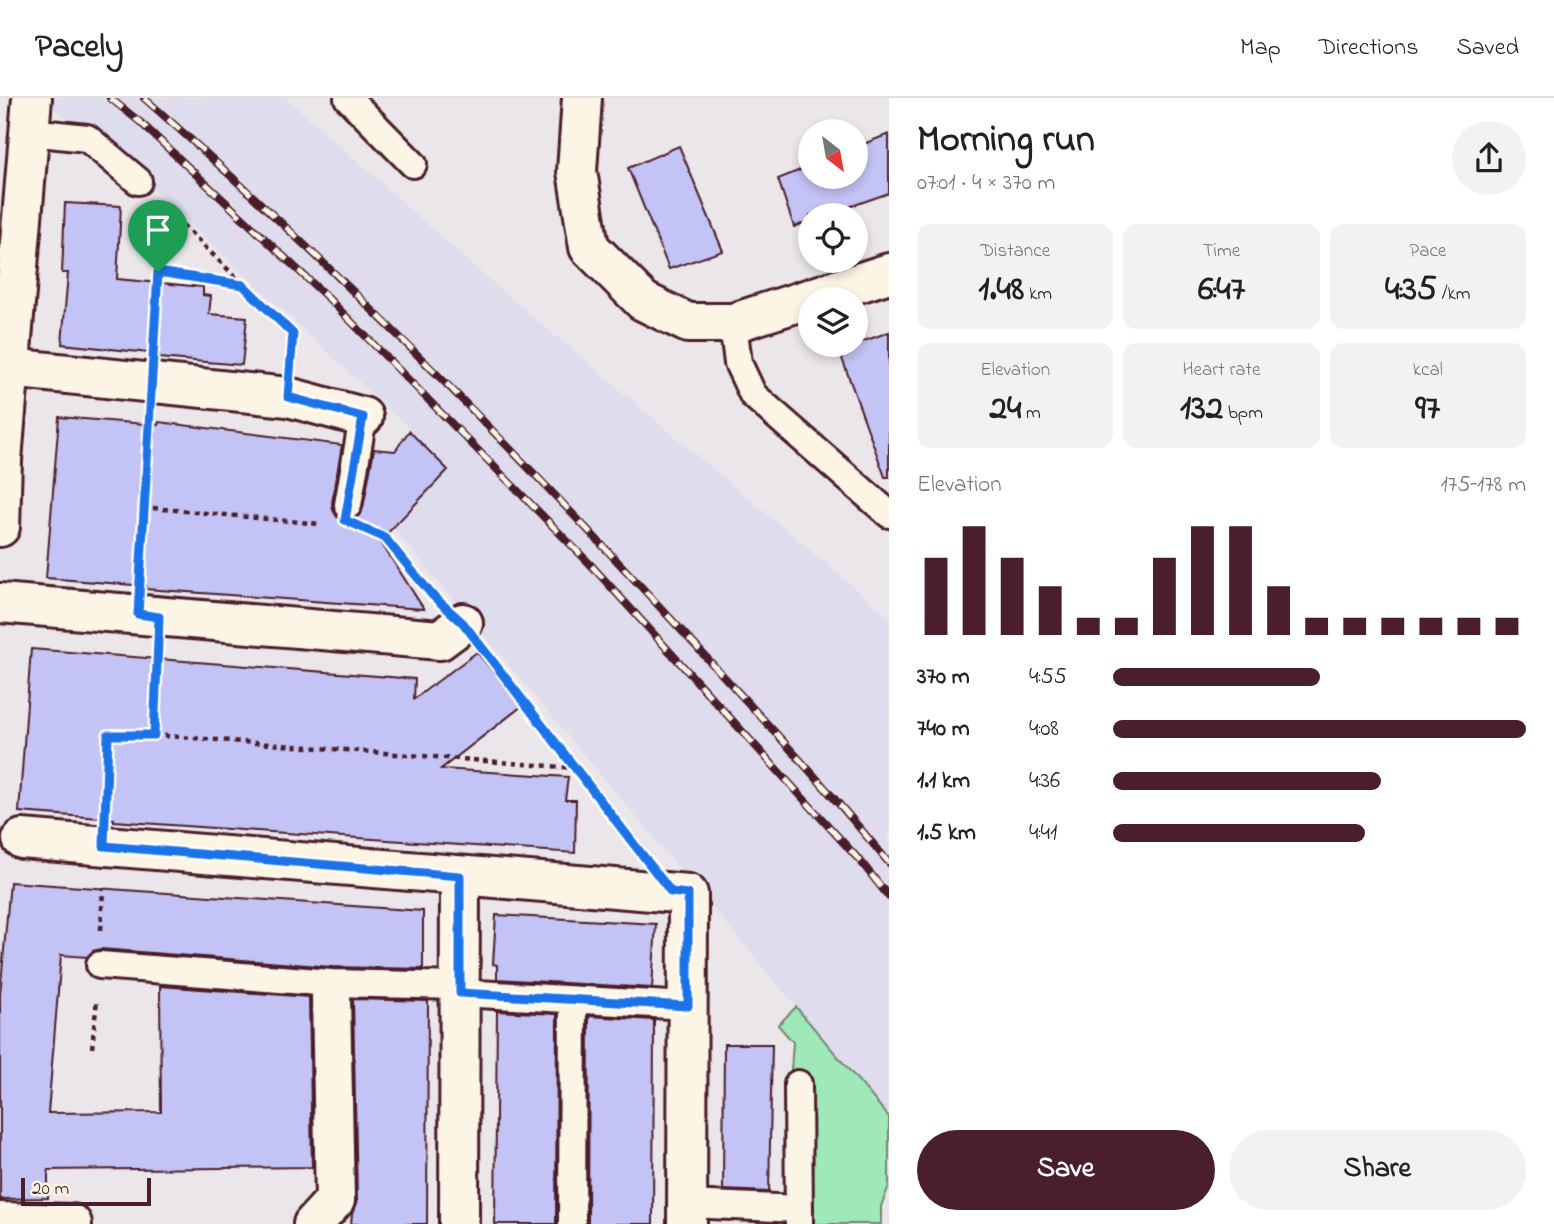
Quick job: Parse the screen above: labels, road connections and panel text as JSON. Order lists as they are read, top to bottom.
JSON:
{
  "scale_bar": "20 m",
  "north": "bottom right",
  "page": {
    "header": "Pacely",
    "nav": ["Map", "Directions", "Saved"],
    "heading": ["Morning run", "07:01 · 4 × 370 m"],
    "stats": [
      ["Distance", "1.48 km"],
      ["Time", "6:47"],
      ["Pace", "4:35 /km"],
      ["Elevation", "24 m"],
      ["Heart rate", "132 bpm"],
      ["kcal", "97"]
    ],
    "chart": ["Elevation", "175–178 m"],
    "list": [
      {
        "name": "370 m",
        "note": "4:55"
      },
      {
        "name": "740 m",
        "note": "4:08"
      },
      {
        "name": "1.1 km",
        "note": "4:36"
      },
      {
        "name": "1.5 km",
        "note": "4:41"
      }
    ],
    "buttons": ["Save", "Share"],
    "scale": "20 m"
  }
}
